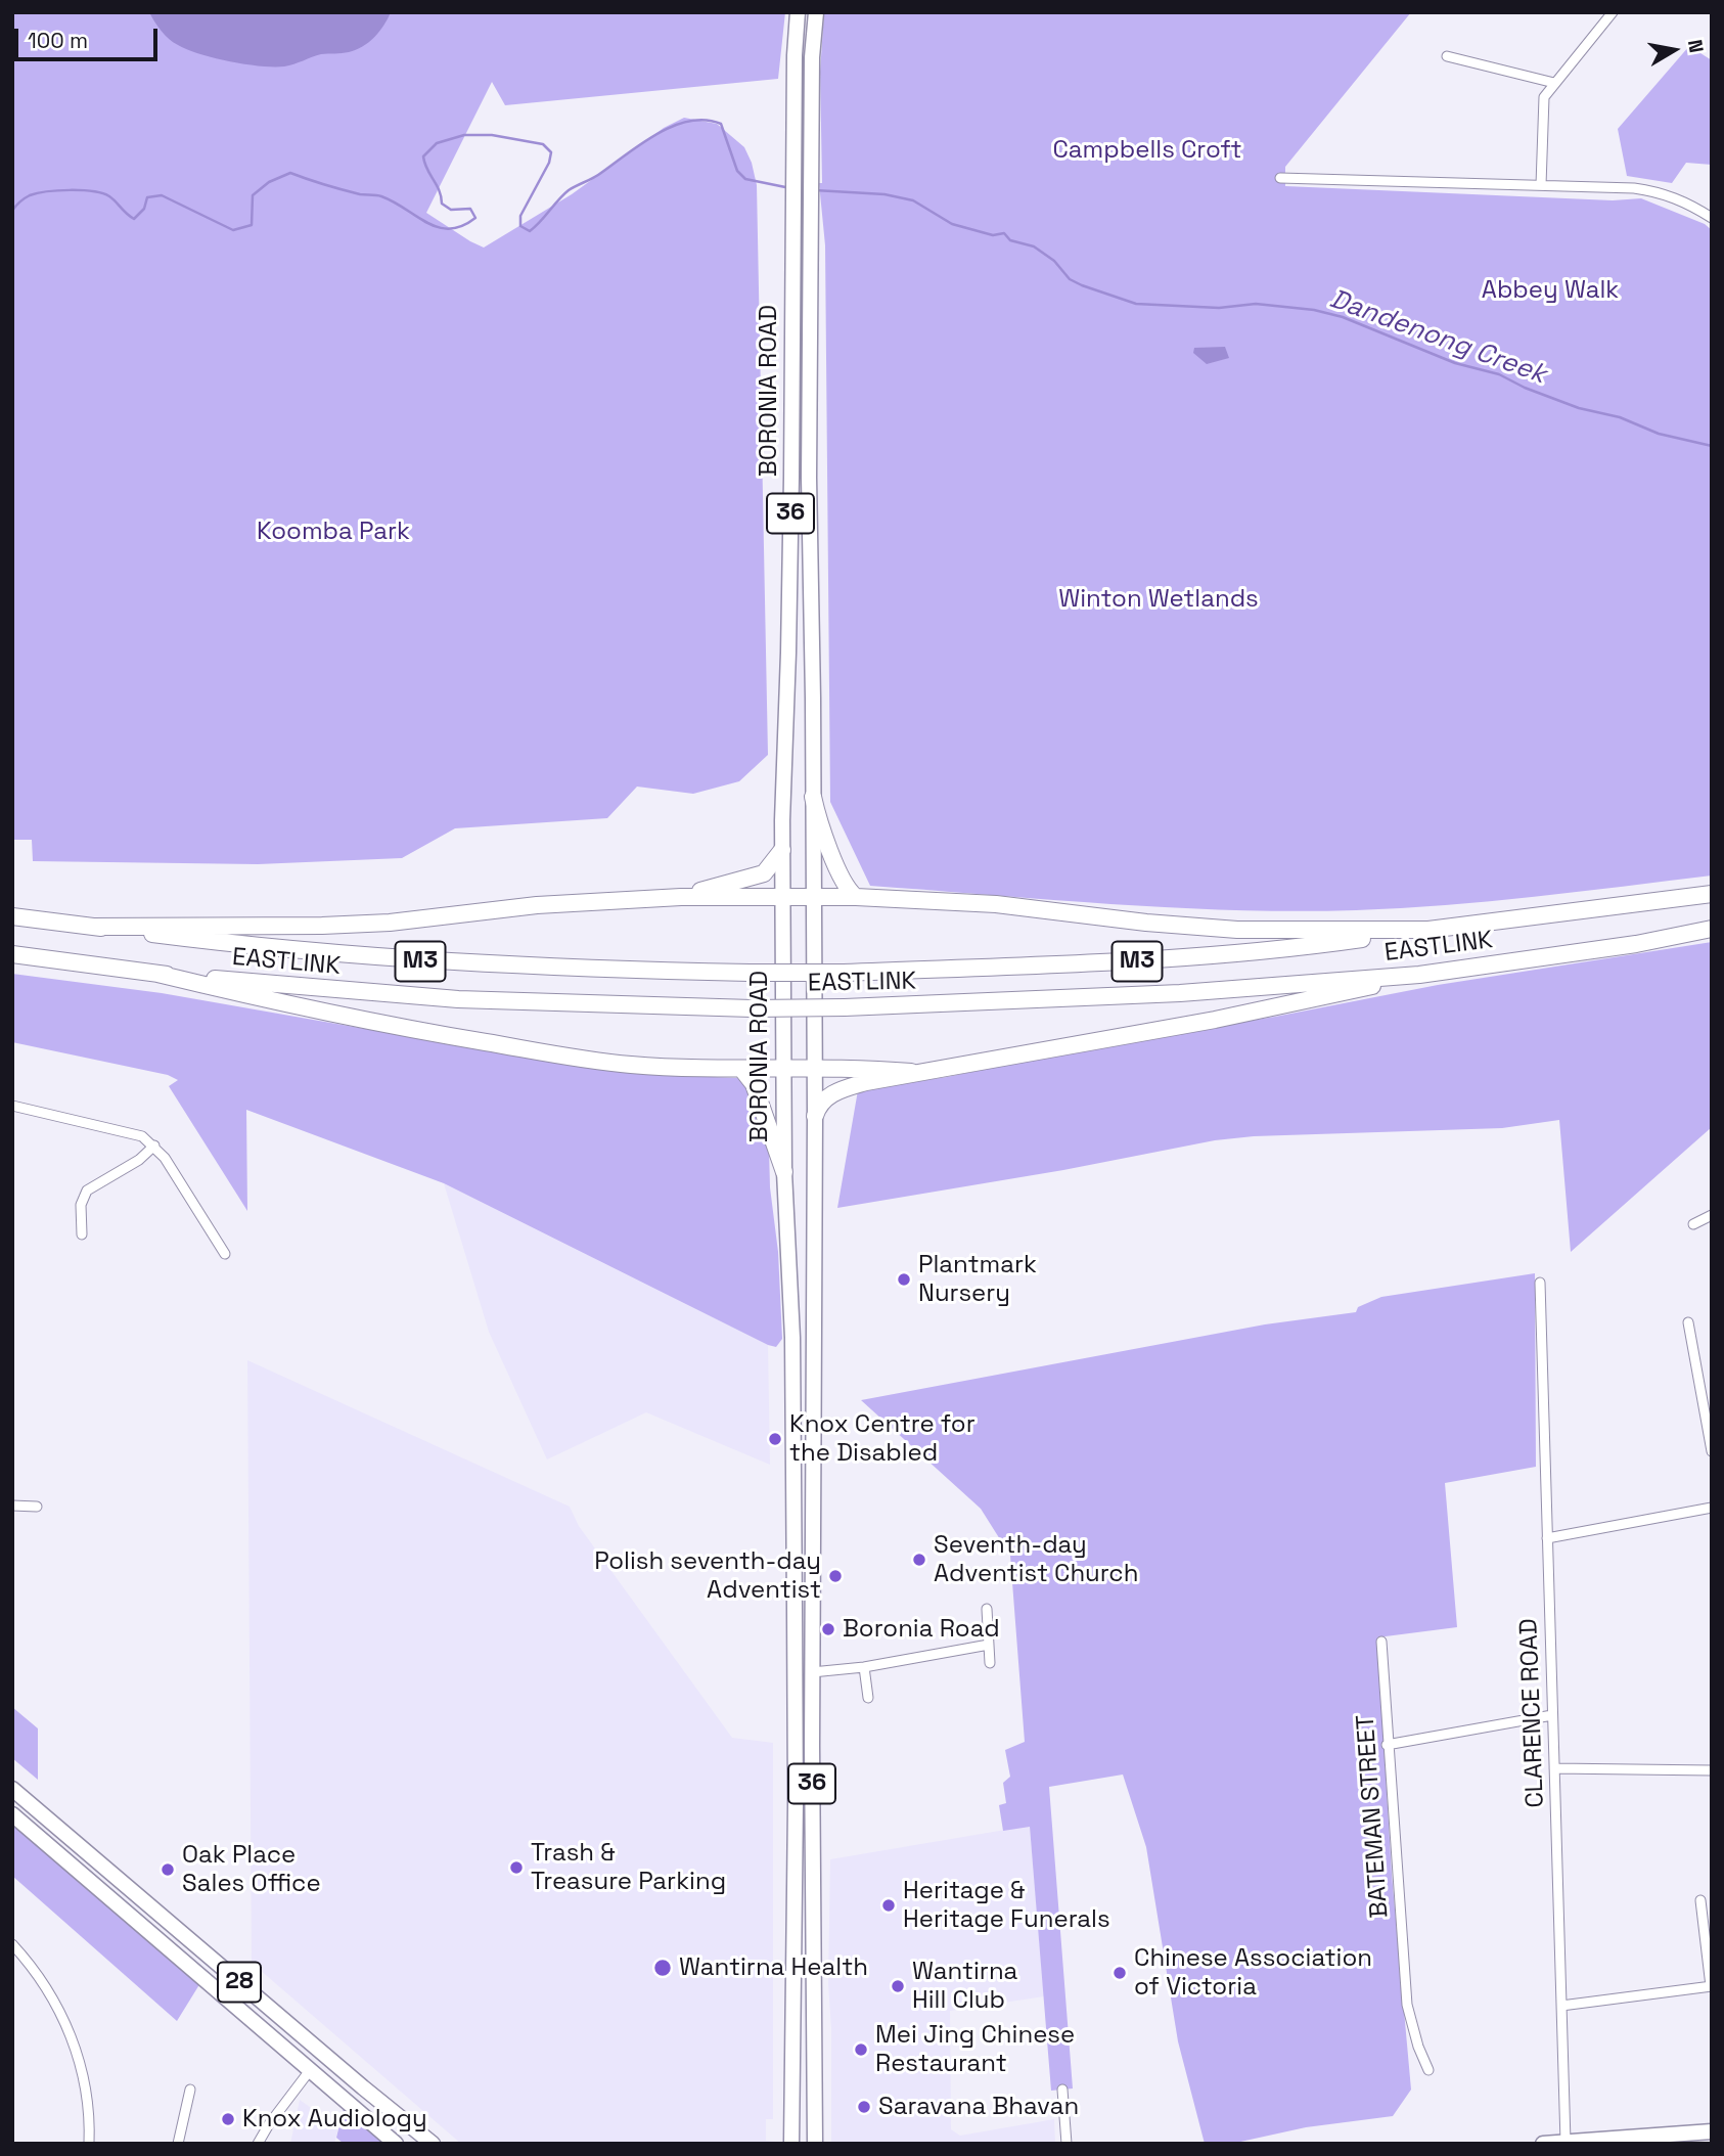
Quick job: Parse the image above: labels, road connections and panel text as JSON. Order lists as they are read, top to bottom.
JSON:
{
  "streets": {
    "highway": ["EASTLINK", "M3"],
    "main road": ["BORONIA ROAD", "36", "28"],
    "street": ["CLARENCE ROAD", "BATEMAN STREET"]
  },
  "water": ["Dandenong Creek"],
  "parks": [
    "Campbells Croft",
    "Abbey Walk",
    "Koomba Park",
    "Winton Wetlands"
  ],
  "places": [
    "Plantmark Nursery",
    "Knox Centre for the Disabled",
    "Seventh-day Adventist Church",
    "Polish seventh-day Adventist",
    "Boronia Road",
    "Trash & Treasure Parking",
    "Oak Place Sales Office",
    "Heritage & Heritage Funerals",
    "Wantirna Health",
    "Chinese Association of Victoria",
    "Wantirna Hill Club",
    "Mei Jing Chinese Restaurant",
    "Saravana Bhavan",
    "Knox Audiology"
  ],
  "scale_bar": "100 m",
  "north": "right"
}
